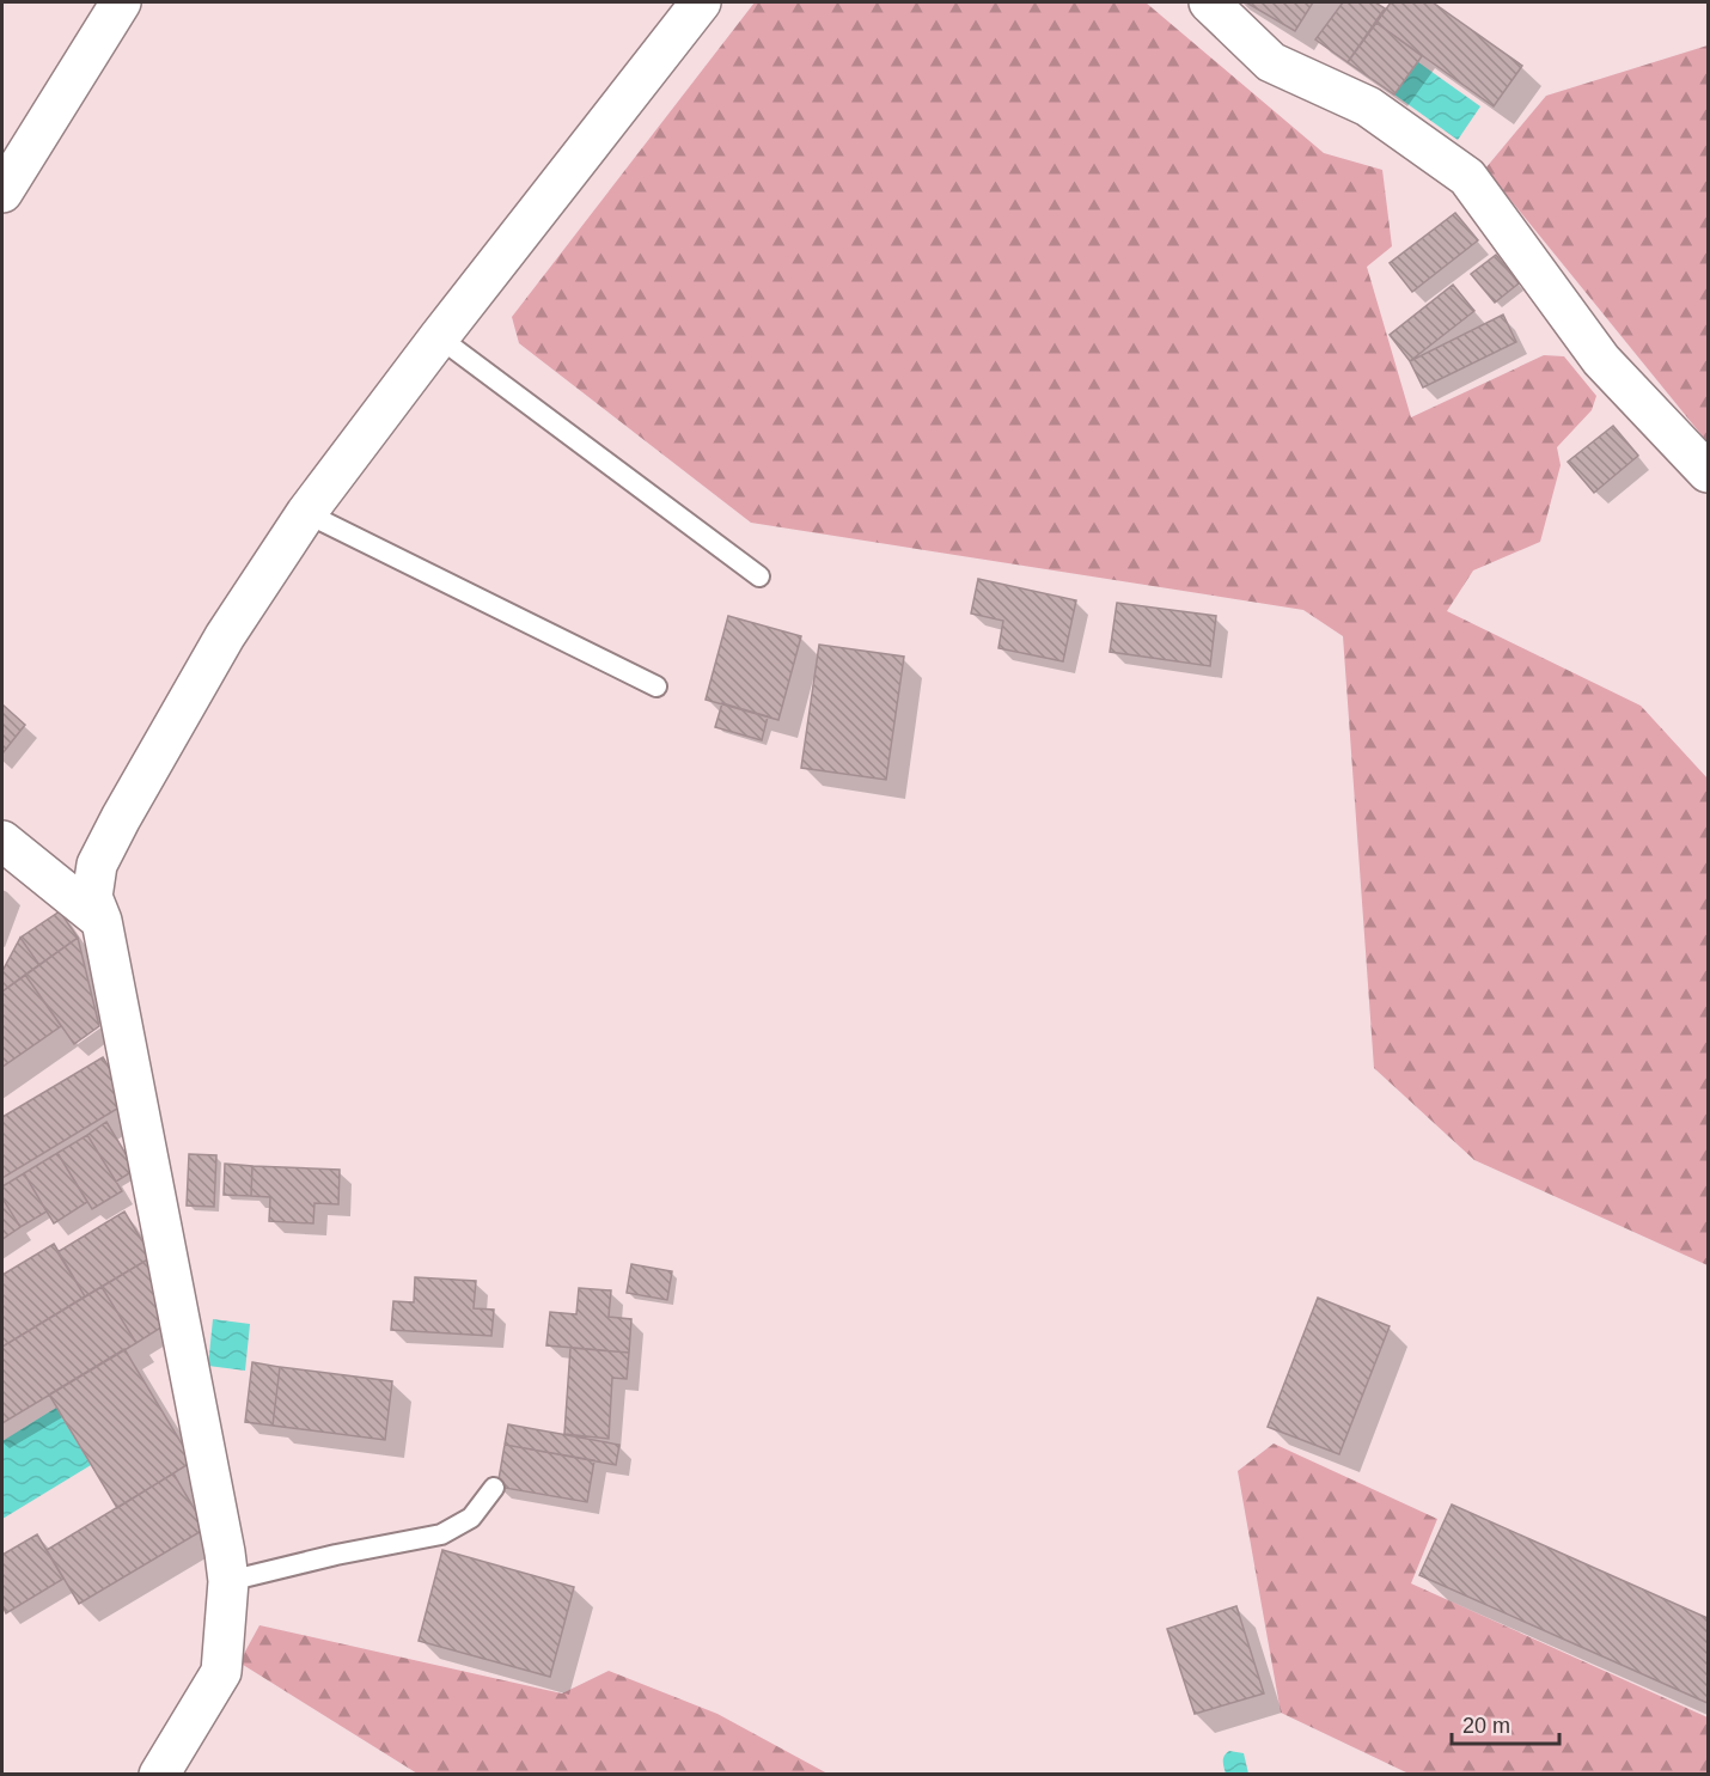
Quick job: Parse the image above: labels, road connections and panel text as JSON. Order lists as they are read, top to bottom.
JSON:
{
  "scale_bar": "20 m"
}
